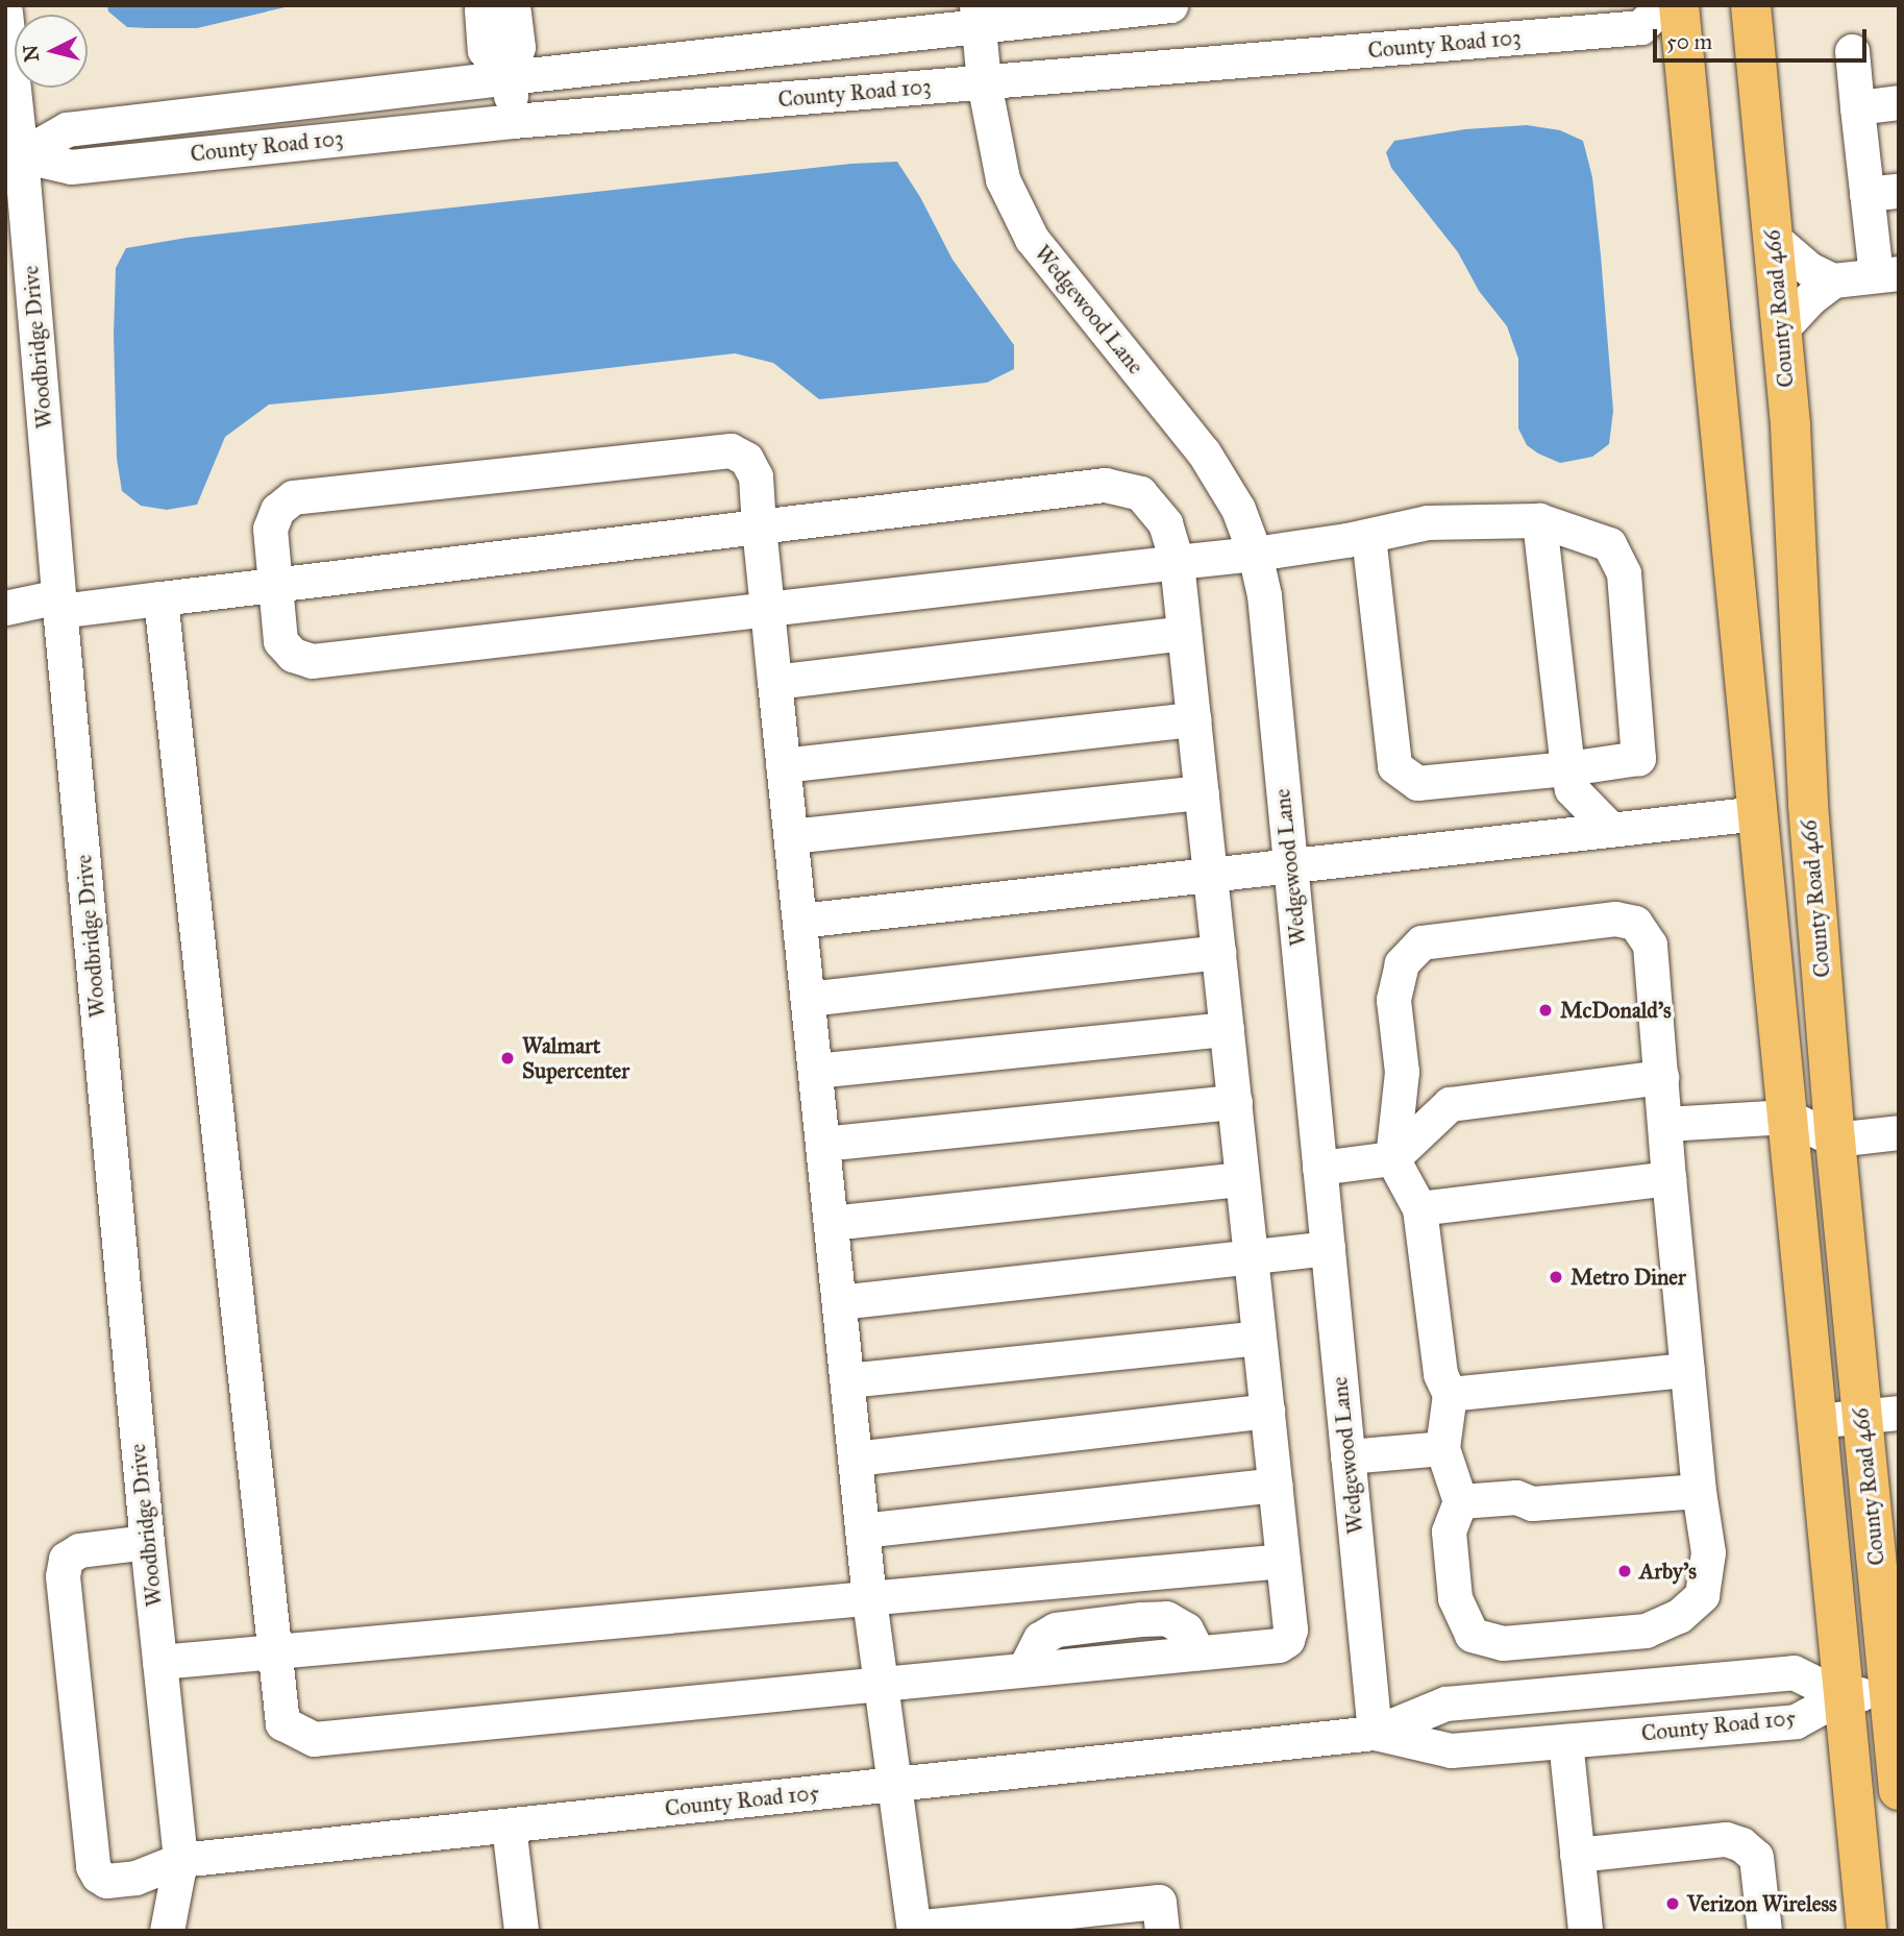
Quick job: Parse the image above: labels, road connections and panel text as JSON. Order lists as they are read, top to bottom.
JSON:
{
  "streets": {
    "main road": ["County Road 466"],
    "street": [
      "County Road 103",
      "Wedgewood Lane",
      "Woodbridge Drive",
      "County Road 105"
    ]
  },
  "crossings": [
    ["County Road 103", "Wedgewood Lane"],
    ["County Road 103", "Woodbridge Drive"],
    ["County Road 466", "County Road 105"],
    ["Wedgewood Lane", "County Road 105"],
    ["Woodbridge Drive", "County Road 105"]
  ],
  "places": [
    "McDonald's",
    "Walmart Supercenter",
    "Metro Diner",
    "Arby's",
    "Verizon Wireless"
  ],
  "scale_bar": "50 m",
  "north": "left"
}
